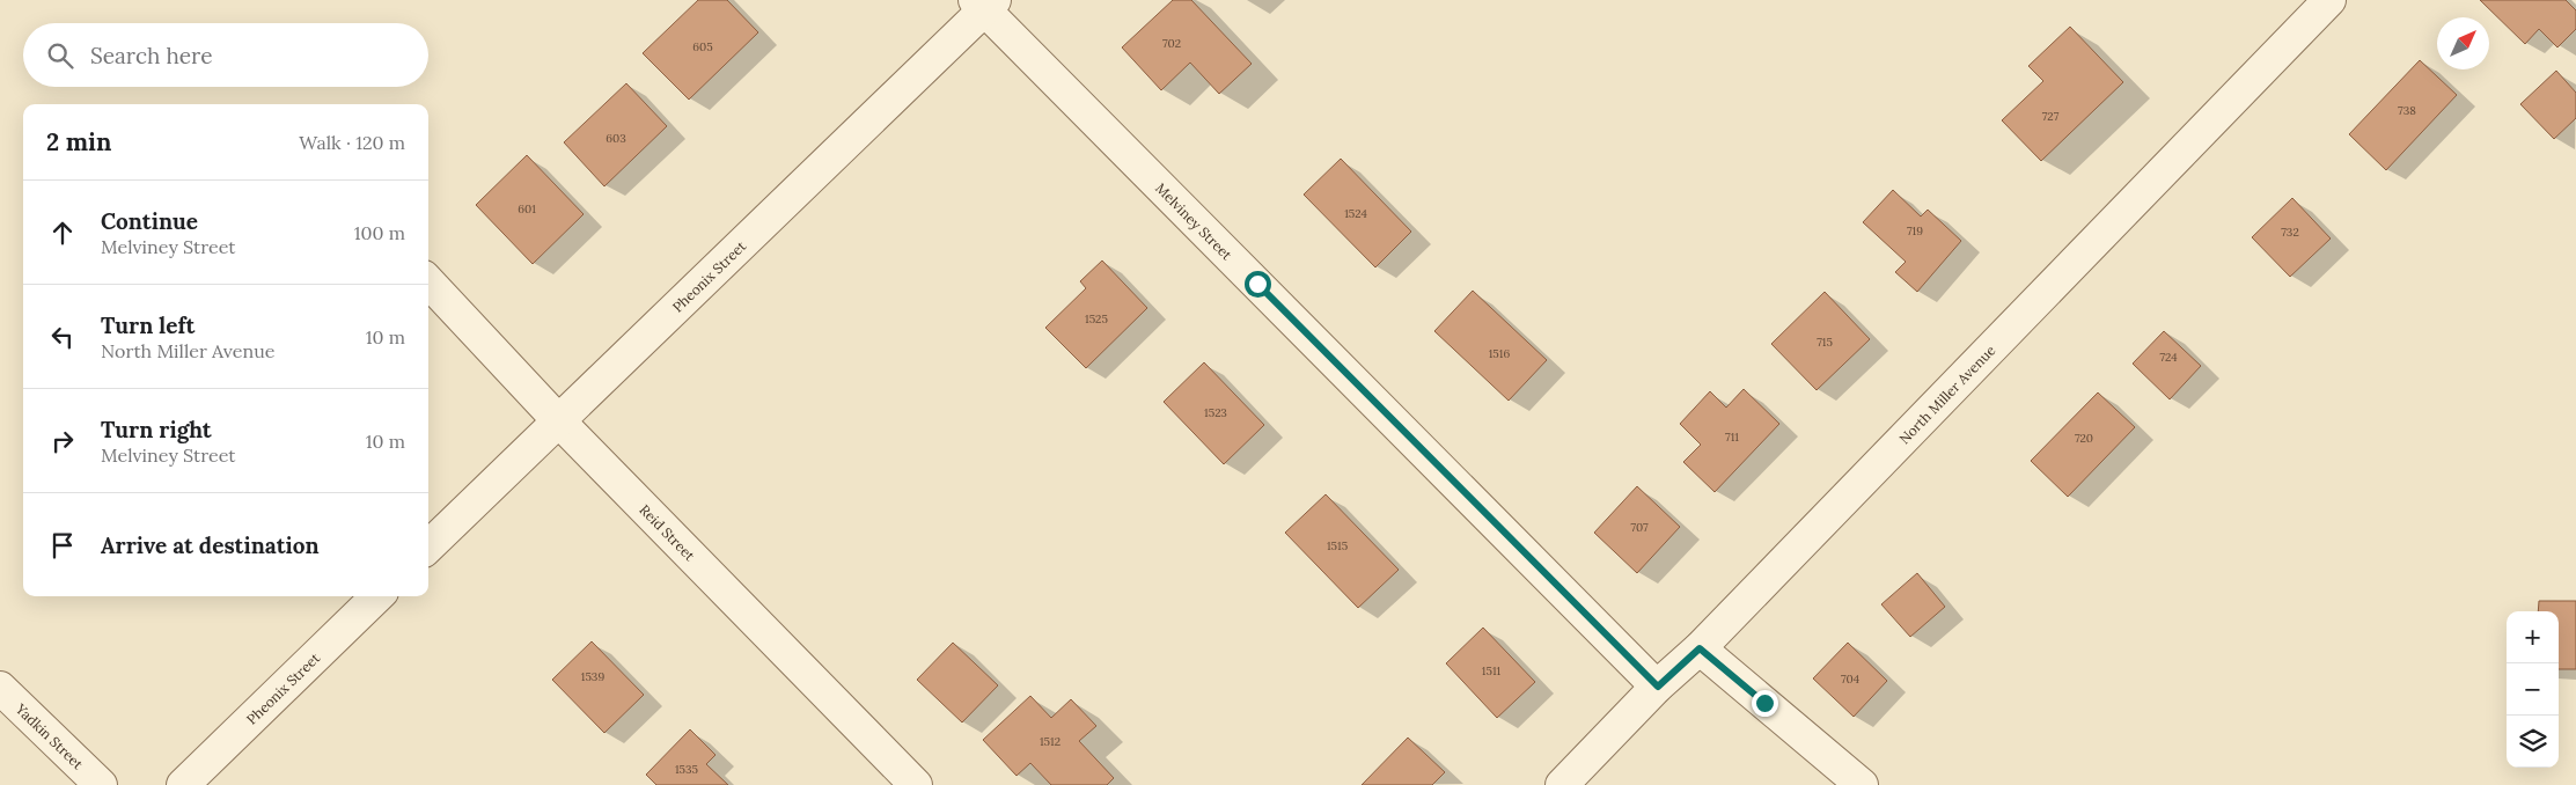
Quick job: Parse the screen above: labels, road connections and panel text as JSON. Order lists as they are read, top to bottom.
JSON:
{
  "streets": {
    "street": [
      "Melviney Street",
      "Pheonix Street",
      "North Miller Avenue",
      "Reid Street",
      "Yadkin Street"
    ]
  },
  "crossings": [
    ["Melviney Street", "Pheonix Street"],
    ["Melviney Street", "North Miller Avenue"],
    ["Pheonix Street", "Reid Street"]
  ],
  "house_numbers": [
    "702",
    "605",
    "738",
    "727",
    "603",
    "601",
    "1524",
    "719",
    "732",
    "1525",
    "715",
    "1516",
    "724",
    "1523",
    "711",
    "720",
    "707",
    "1515",
    "1511",
    "1539",
    "704",
    "1512",
    "1535"
  ],
  "north": "top right",
  "page": {
    "search": "Search here",
    "heading": ["2 min", "Walk · 120 m"],
    "list": [
      ["Continue", "Melviney Street", "100 m"],
      ["Turn left", "North Miller Avenue", "10 m"],
      ["Turn right", "Melviney Street", "10 m"],
      "Arrive at destination"
    ],
    "map_buttons": ["+", "−"]
  }
}
